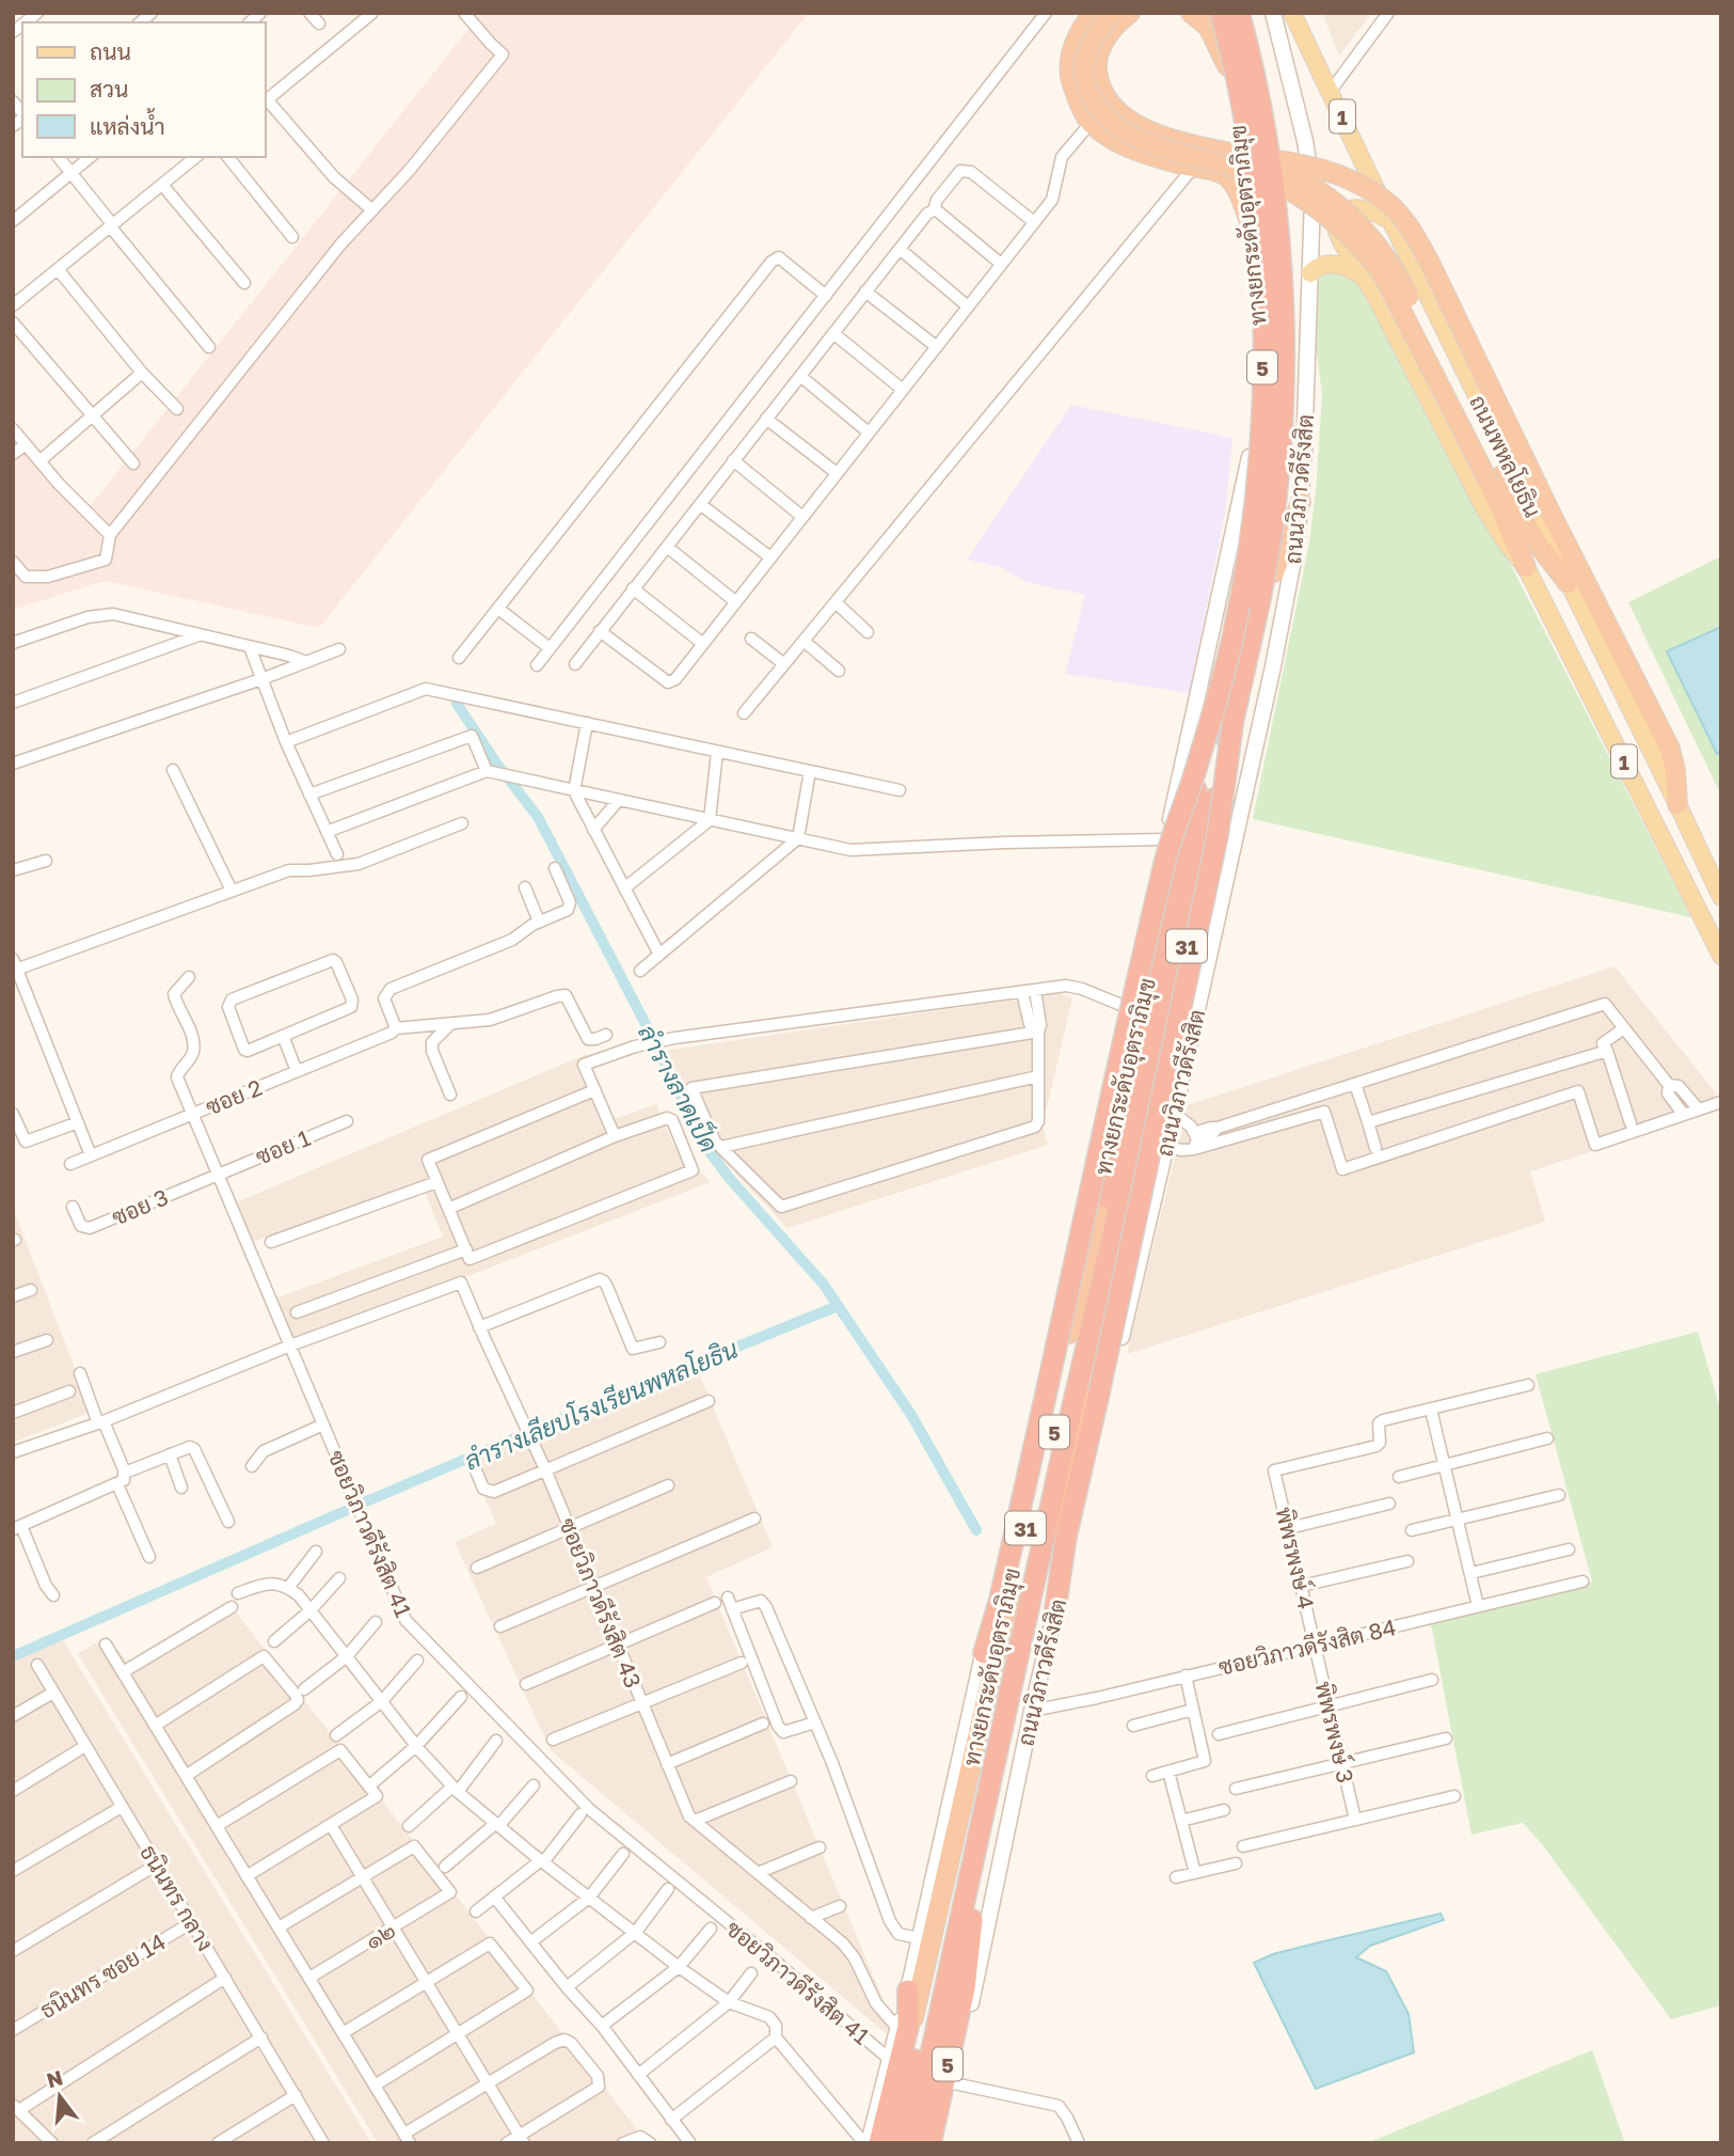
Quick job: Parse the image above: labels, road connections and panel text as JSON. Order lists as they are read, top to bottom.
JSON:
{
  "streets": {
    "highway": [
      "ทางยกระดับอุตราภิมุข",
      "5",
      "ถนนวิภาวดีรังสิต",
      "31"
    ],
    "main road": ["1", "ถนนพหลโยธิน"],
    "street": [
      "ซอย 2",
      "ซอย 1",
      "ซอย 3",
      "ซอยวิภาวดีรังสิต 41",
      "พิพรพงษ์ 4",
      "ซอยวิภาวดีรังสิต 43",
      "ซอยวิภาวดีรังสิต 84",
      "พิพรพงษ์ 3",
      "ธนินทร กลาง",
      "๑๒",
      "ธนินทร ซอย 14"
    ]
  },
  "crossings": [
    ["ทางยกระดับอุตราภิมุข", "5"],
    ["ทางยกระดับอุตราภิมุข", "ถนนวิภาวดีรังสิต"],
    ["5", "ถนนวิภาวดีรังสิต"],
    ["5", "31"],
    ["ถนนวิภาวดีรังสิต", "ซอยวิภาวดีรังสิต 84"],
    ["31", "ซอยวิภาวดีรังสิต 41"],
    ["31", "ซอยวิภาวดีรังสิต 43"],
    ["ซอย 2", "ซอยวิภาวดีรังสิต 41"],
    ["ซอย 1", "ซอย 3"],
    ["ซอย 1", "ซอยวิภาวดีรังสิต 41"],
    ["ซอย 3", "ซอยวิภาวดีรังสิต 41"],
    ["ซอยวิภาวดีรังสิต 41", "ซอยวิภาวดีรังสิต 43"],
    ["พิพรพงษ์ 4", "ซอยวิภาวดีรังสิต 84"],
    ["พิพรพงษ์ 4", "พิพรพงษ์ 3"],
    ["ซอยวิภาวดีรังสิต 84", "พิพรพงษ์ 3"],
    ["ธนินทร กลาง", "ธนินทร ซอย 14"]
  ],
  "water": ["ลำรางลาดเป็ด", "ลำรางเลียบโรงเรียนพหลโยธิน"],
  "legend": ["ถนน", "สวน", "แหล่งน้ำ"],
  "north": "top"
}
